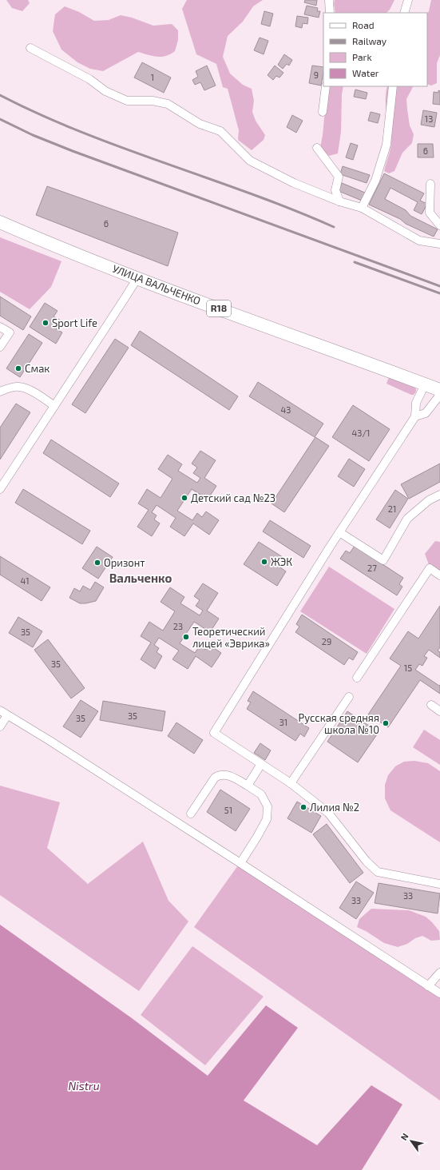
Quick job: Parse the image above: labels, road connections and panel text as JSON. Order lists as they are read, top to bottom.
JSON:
{
  "streets": {
    "main road": ["УЛИЦА ВАЛЬЧЕНКО", "R18"]
  },
  "districts": ["Вальченко"],
  "water": ["Nistru"],
  "places": [
    "Sport Life",
    "Смак",
    "Детский сад №23",
    "ЖЭК",
    "Оризонт",
    "Теоретический лицей «Эврика»",
    "Русская средняя школа №10",
    "Лилия №2"
  ],
  "house_numbers": [
    "9",
    "1",
    "13",
    "6",
    "6",
    "43",
    "43/1",
    "21",
    "27",
    "41",
    "23",
    "35",
    "29",
    "35",
    "15",
    "35",
    "35",
    "31",
    "51",
    "33",
    "33"
  ],
  "legend": [
    "Road",
    "Railway",
    "Park",
    "Water"
  ],
  "north": "top left"
}
